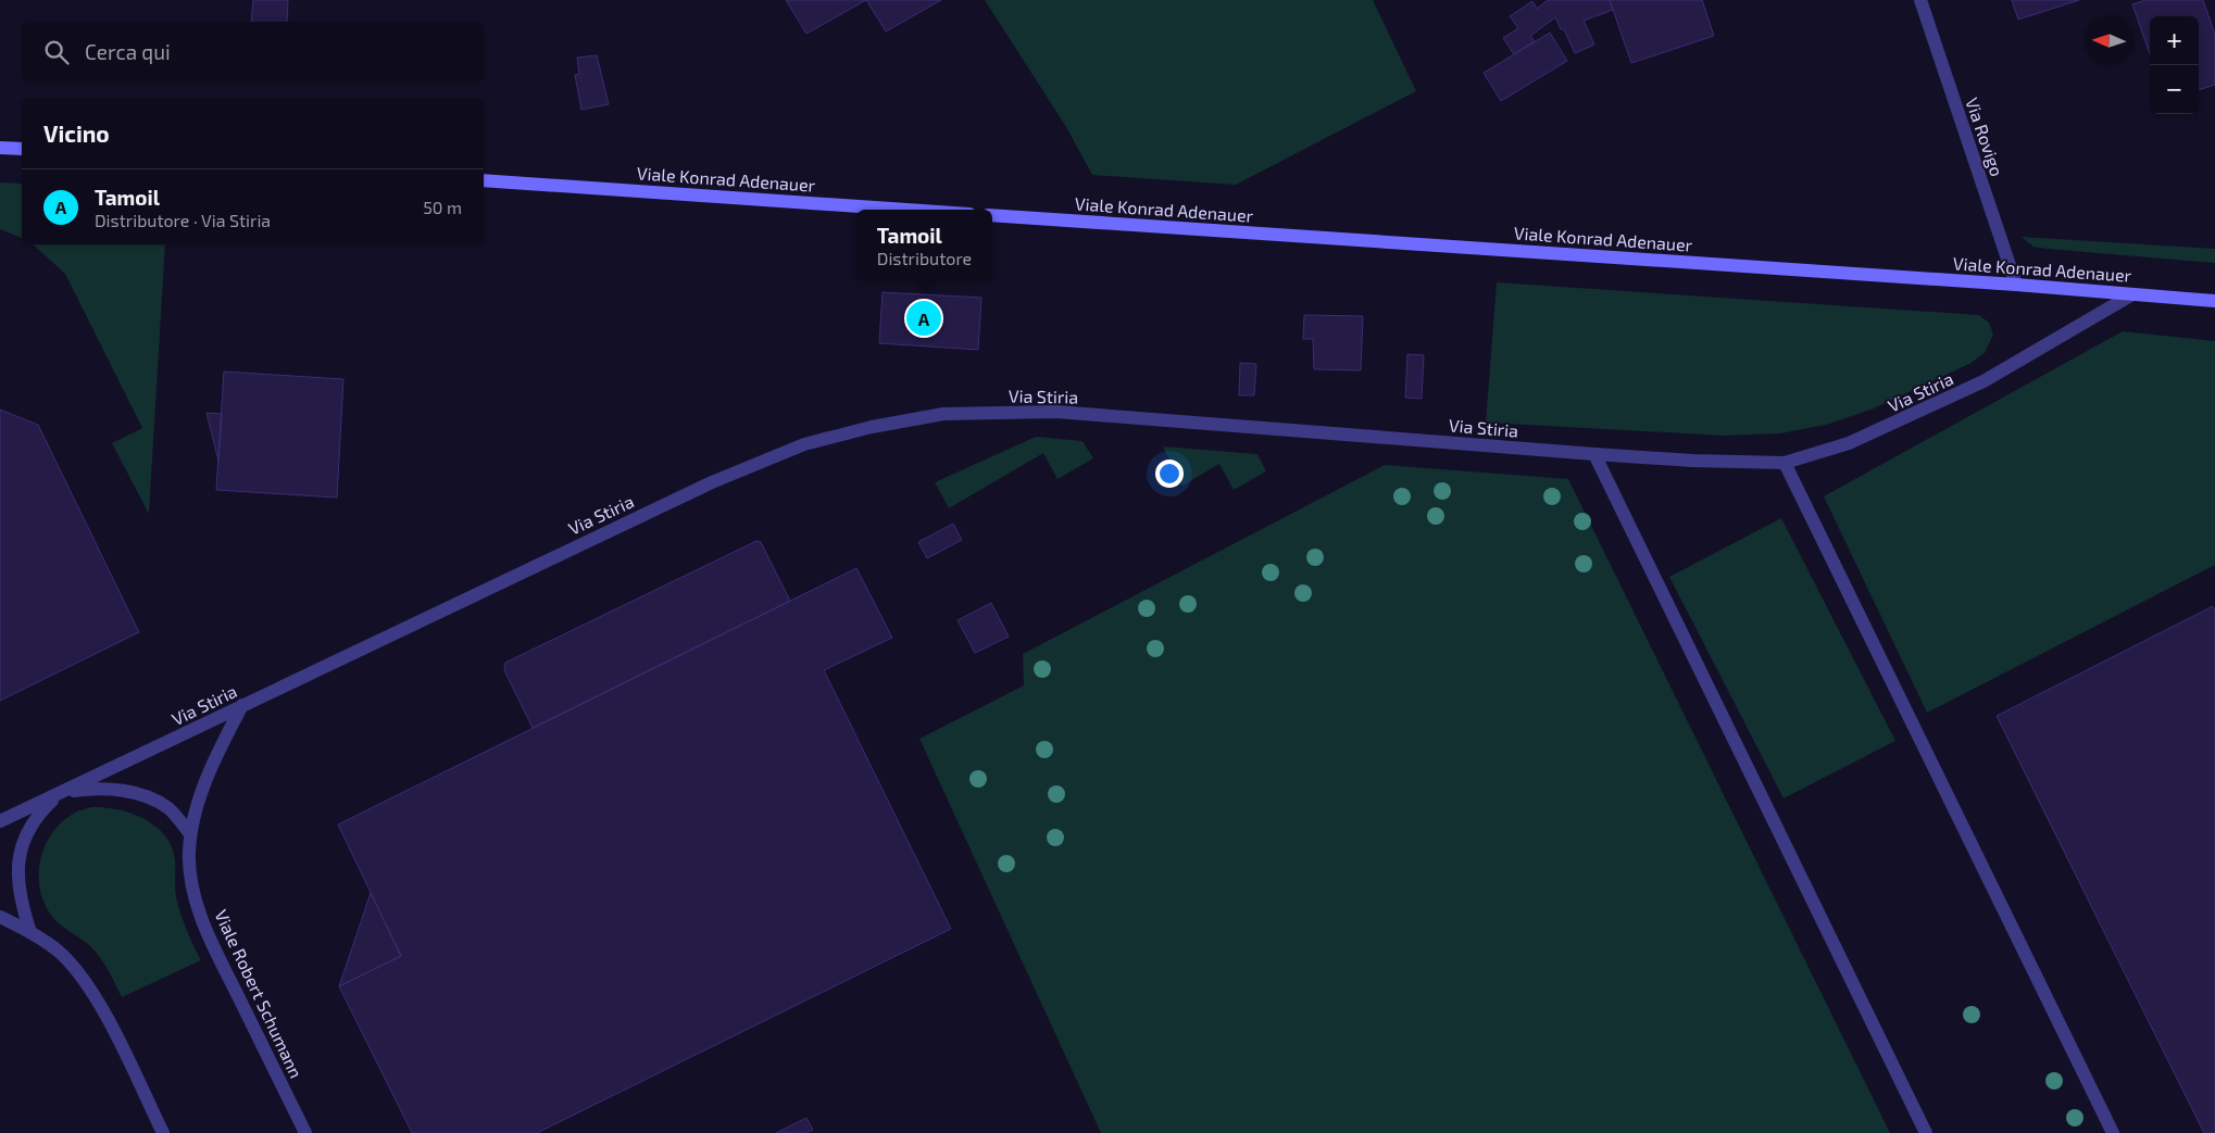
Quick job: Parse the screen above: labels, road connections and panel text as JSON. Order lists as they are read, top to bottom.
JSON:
{
  "streets": {
    "main road": ["Viale Konrad Adenauer"],
    "street": ["Via Rovigo", "Via Stiria", "Viale Robert Schumann"]
  },
  "crossings": [
    ["Via Rovigo", "Viale Konrad Adenauer"],
    ["Viale Konrad Adenauer", "Via Stiria"],
    ["Via Stiria", "Viale Robert Schumann"]
  ],
  "north": "left",
  "page": {
    "map_buttons": ["+", "−"],
    "search": "Cerca qui",
    "heading": "Vicino",
    "list": [
      {
        "mark": "A",
        "name": "Tamoil",
        "note": "Distributore · Via Stiria",
        "value": "50 m"
      }
    ],
    "popup": ["Tamoil", "Distributore"],
    "pins": "A"
  }
}
